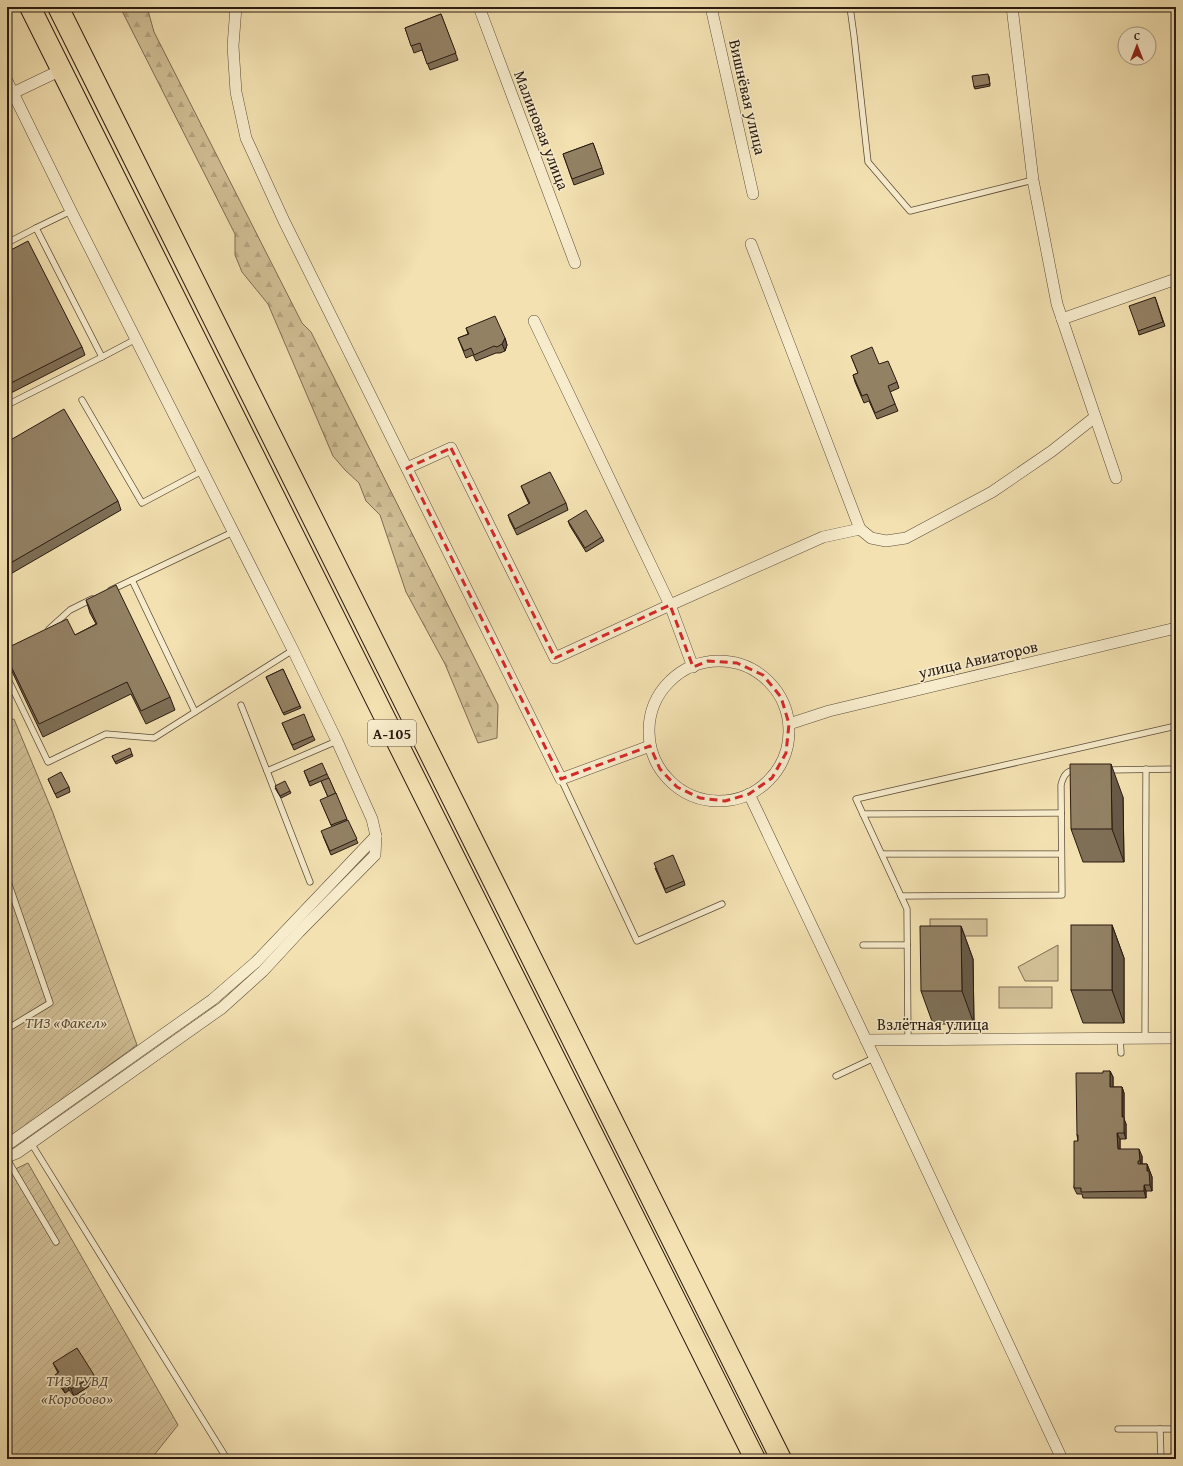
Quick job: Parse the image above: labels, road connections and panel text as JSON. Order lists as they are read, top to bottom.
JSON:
{
  "streets": {
    "highway": ["А-105"],
    "street": [
      "Вишнёвая улица",
      "Малиновая улица",
      "улица Авиаторов",
      "Взлётная улица"
    ]
  },
  "crossings": [
    ["улица Авиаторов", "Взлётная улица"]
  ],
  "parks": ["ТИЗ «Факел»", "ТИЗ ГУВД «Коробово»"],
  "north": "top"
}
